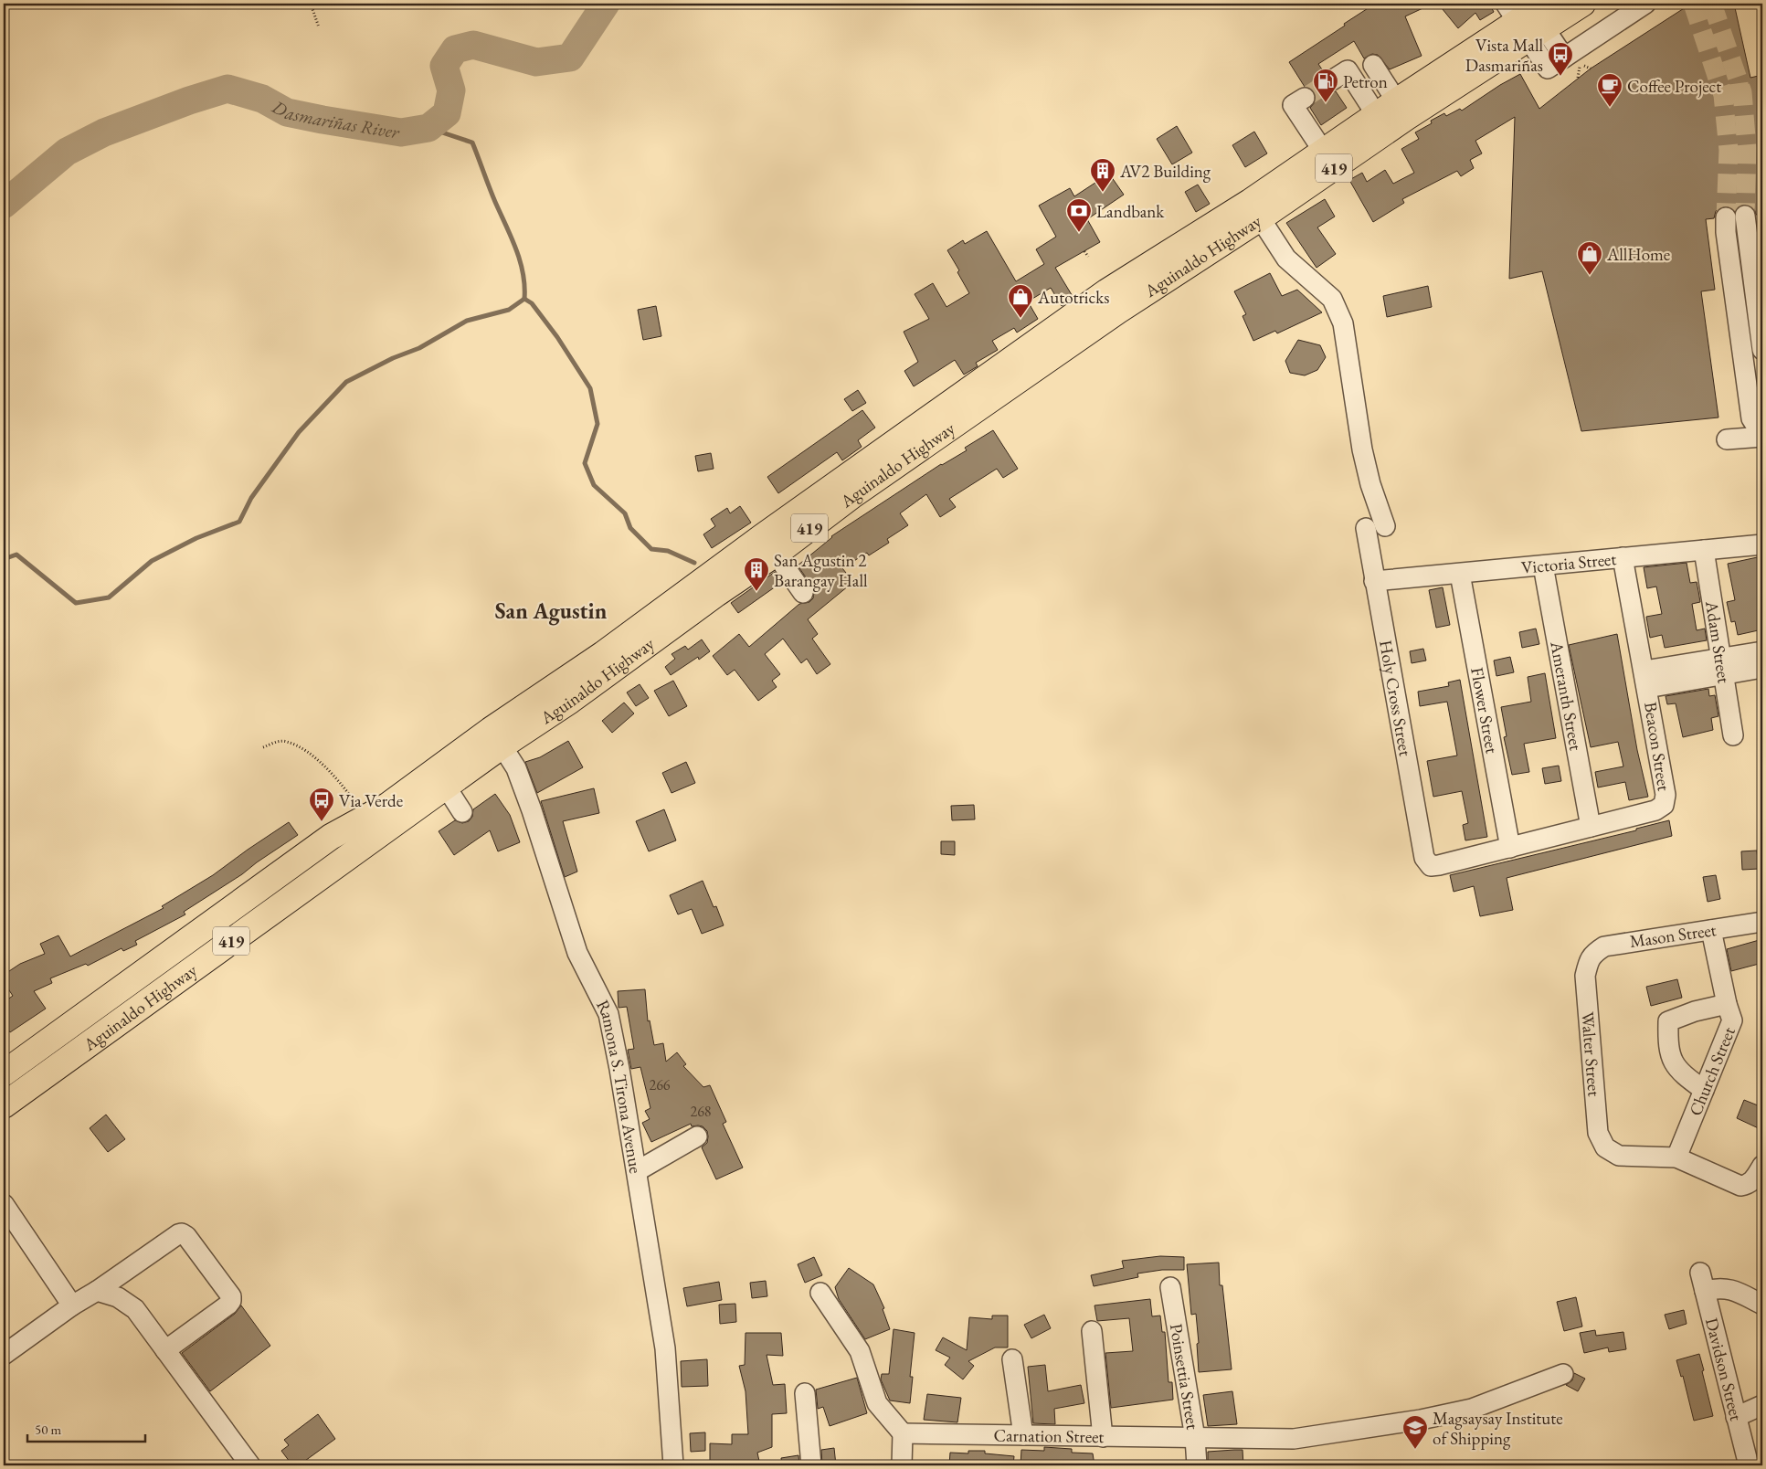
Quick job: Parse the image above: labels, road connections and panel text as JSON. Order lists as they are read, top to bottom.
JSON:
{
  "streets": {
    "highway": ["419", "Aguinaldo Highway"],
    "street": [
      "Victoria Street",
      "Adam Street",
      "Ameranth Street",
      "Holy Cross Street",
      "Flower Street",
      "Beacon Street",
      "Mason Street",
      "Walter Street",
      "Church Street",
      "Ramona S. Tirona Avenue",
      "Davidson Street",
      "Poinsettia Street",
      "Carnation Street"
    ]
  },
  "crossings": [
    ["Aguinaldo Highway", "Holy Cross Street"],
    ["Aguinaldo Highway", "Ramona S. Tirona Avenue"],
    ["Victoria Street", "Adam Street"],
    ["Victoria Street", "Ameranth Street"],
    ["Victoria Street", "Holy Cross Street"],
    ["Victoria Street", "Flower Street"],
    ["Victoria Street", "Beacon Street"],
    ["Ameranth Street", "Beacon Street"],
    ["Holy Cross Street", "Beacon Street"],
    ["Flower Street", "Beacon Street"],
    ["Mason Street", "Walter Street"],
    ["Mason Street", "Church Street"],
    ["Walter Street", "Church Street"],
    ["Poinsettia Street", "Carnation Street"]
  ],
  "districts": ["San Agustin"],
  "water": ["Dasmariñas River"],
  "places": {
    "bus stop": ["Vista Mall Dasmariñas", "Via Verde"],
    "fuel station": ["Petron"],
    "cafe": ["Coffee Project"],
    "building": ["AV2 Building", "San Agustin 2 Barangay Hall"],
    "bank": ["Landbank"],
    "shop": ["AllHome", "Autotricks"],
    "school or university": ["Magsaysay Institute of Shipping"]
  },
  "house_numbers": ["266", "268"],
  "scale_bar": "50 m"
}
